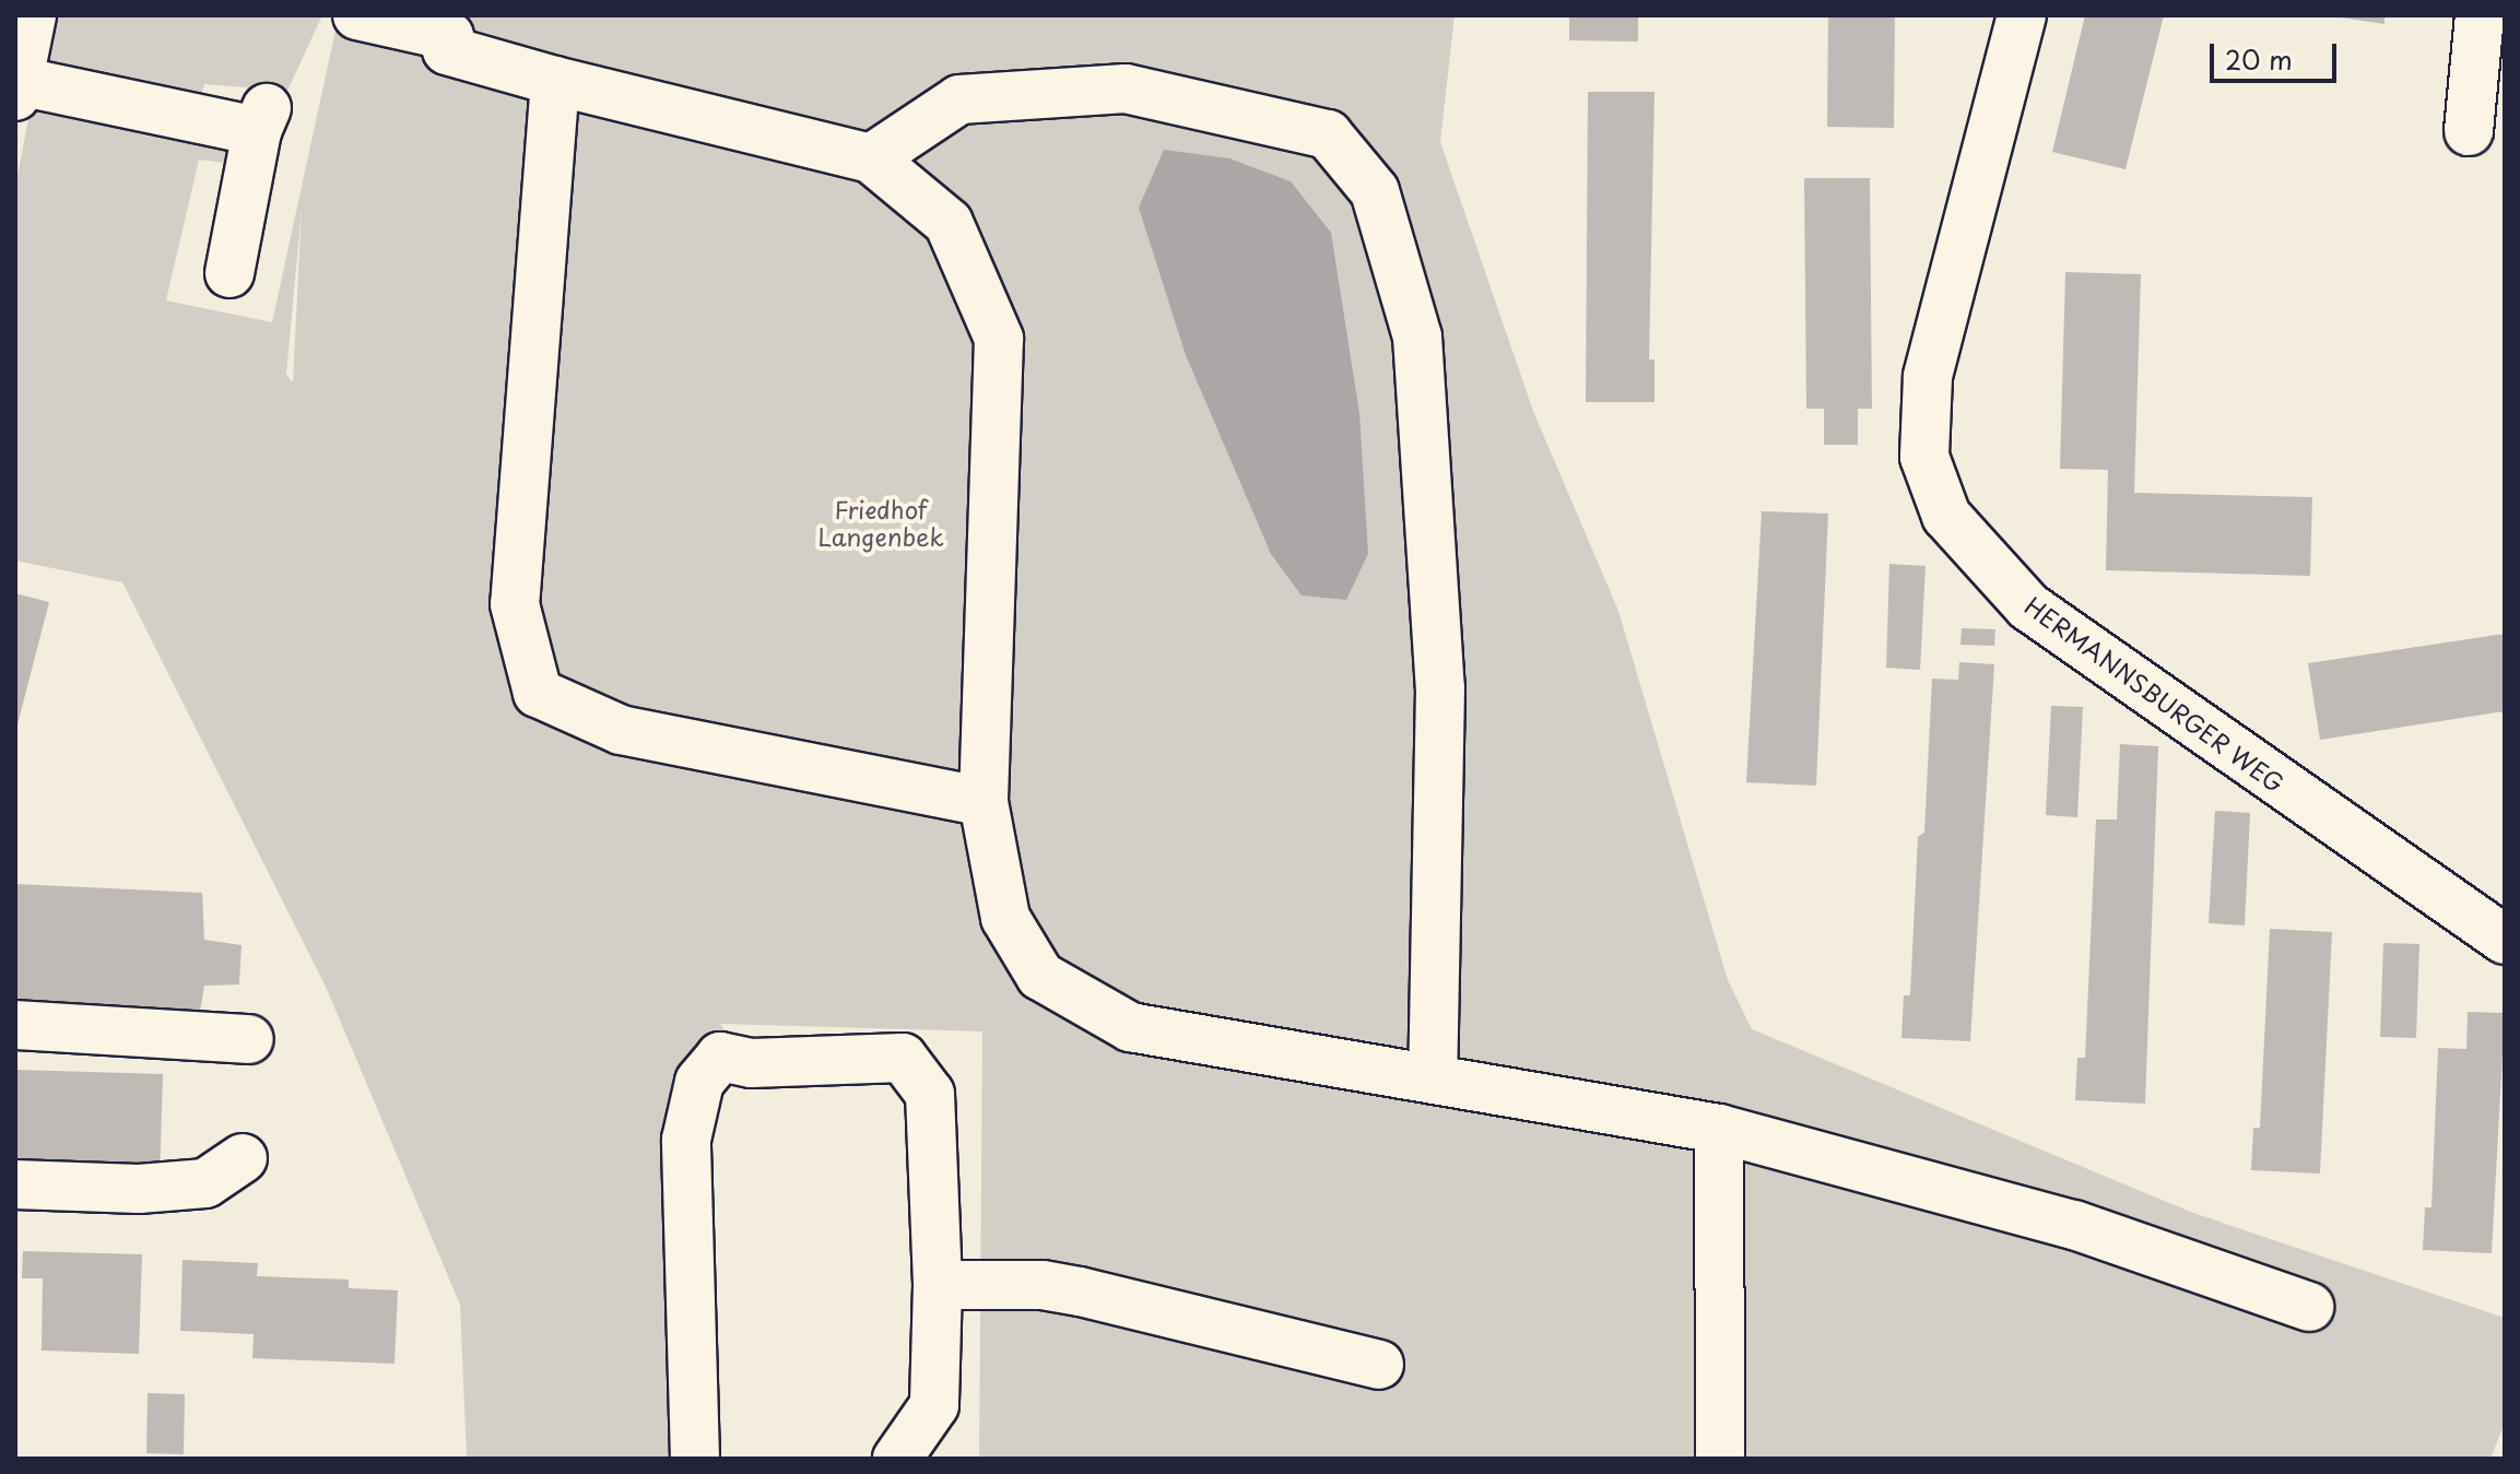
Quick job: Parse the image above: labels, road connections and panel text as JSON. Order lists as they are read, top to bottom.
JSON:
{
  "streets": {
    "street": ["HERMANNSBURGER WEG"]
  },
  "parks": ["Friedhof Langenbek"],
  "scale_bar": "20 m"
}
